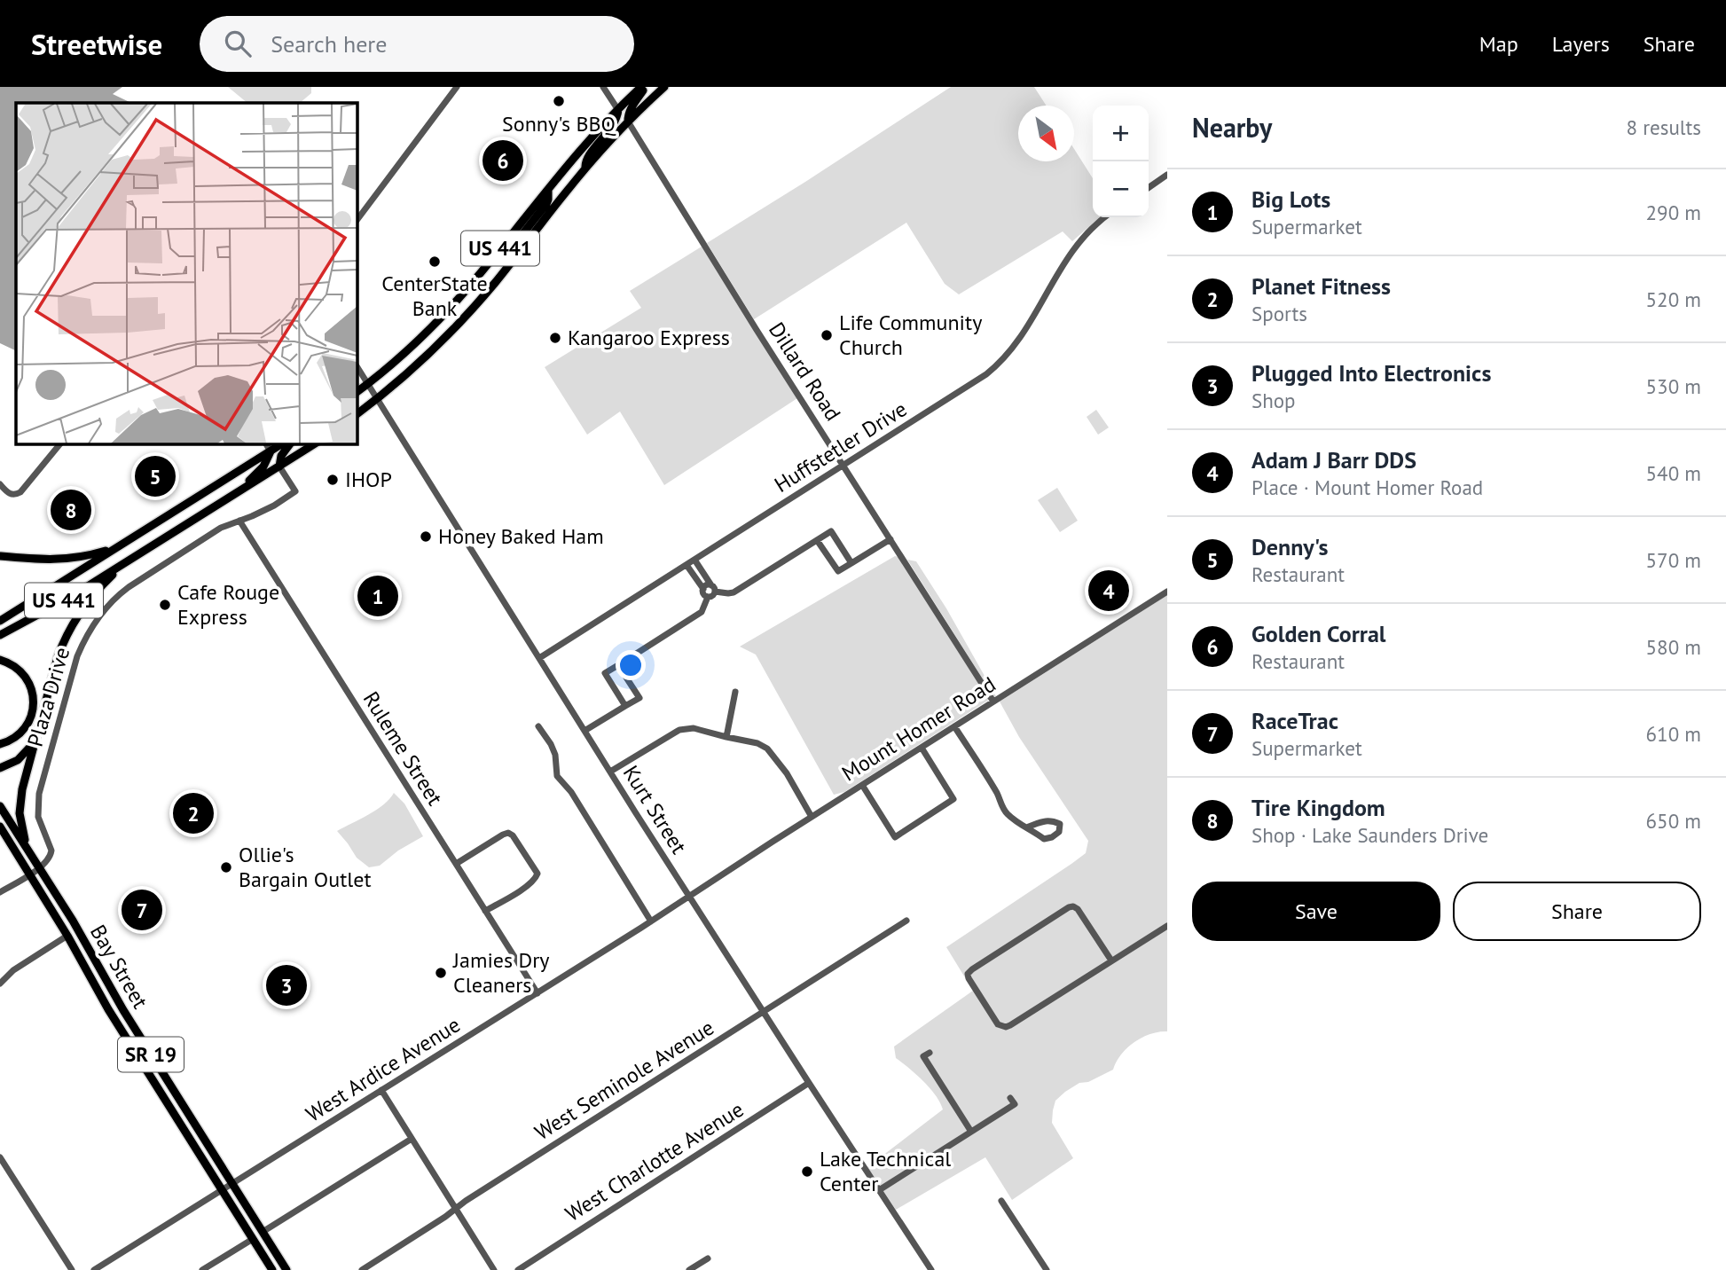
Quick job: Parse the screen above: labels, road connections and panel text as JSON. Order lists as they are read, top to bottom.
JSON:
{
  "streets": {
    "main road": ["US 441", "Bay Street", "SR 19"],
    "street": [
      "Dillard Road",
      "Huffstetler Drive",
      "Plaza Drive",
      "Mount Homer Road",
      "Ruleme Street",
      "Kurt Street",
      "West Ardice Avenue",
      "West Seminole Avenue",
      "West Charlotte Avenue"
    ]
  },
  "crossings": [
    ["US 441", "Dillard Road"],
    ["US 441", "Kurt Street"],
    ["US 441", "SR 19"],
    ["Dillard Road", "Huffstetler Drive"],
    ["Dillard Road", "Mount Homer Road"],
    ["Huffstetler Drive", "Kurt Street"],
    ["Plaza Drive", "Ruleme Street"],
    ["Plaza Drive", "Bay Street"],
    ["Mount Homer Road", "Kurt Street"],
    ["Mount Homer Road", "West Ardice Avenue"],
    ["Ruleme Street", "West Ardice Avenue"],
    ["Kurt Street", "West Ardice Avenue"],
    ["Kurt Street", "West Seminole Avenue"],
    ["Kurt Street", "West Charlotte Avenue"],
    ["Bay Street", "SR 19"],
    ["Bay Street", "West Ardice Avenue"]
  ],
  "places": [
    "Sonny's BBQ",
    "CenterState Bank",
    "Life Community Church",
    "Kangaroo Express",
    "IHOP",
    "Honey Baked Ham",
    "Cafe Rouge Express",
    "Ollie's Bargain Outlet",
    "Jamies Dry Cleaners",
    "Lake Technical Center"
  ],
  "north": "bottom right",
  "page": {
    "header": "Streetwise",
    "search": "Search here",
    "nav": ["Map", "Layers", "Share"],
    "heading": ["Nearby", "8 results"],
    "map_buttons": ["+", "−"],
    "pins": [
      "6",
      "5",
      "8",
      "4",
      "1",
      "2",
      "7",
      "3"
    ],
    "list": [
      {
        "mark": "1",
        "name": "Big Lots",
        "note": "Supermarket",
        "value": "290 m"
      },
      {
        "mark": "2",
        "name": "Planet Fitness",
        "note": "Sports",
        "value": "520 m"
      },
      {
        "mark": "3",
        "name": "Plugged Into Electronics",
        "note": "Shop",
        "value": "530 m"
      },
      {
        "mark": "4",
        "name": "Adam J Barr DDS",
        "note": "Place · Mount Homer Road",
        "value": "540 m"
      },
      {
        "mark": "5",
        "name": "Denny's",
        "note": "Restaurant",
        "value": "570 m"
      },
      {
        "mark": "6",
        "name": "Golden Corral",
        "note": "Restaurant",
        "value": "580 m"
      },
      {
        "mark": "7",
        "name": "RaceTrac",
        "note": "Supermarket",
        "value": "610 m"
      },
      {
        "mark": "8",
        "name": "Tire Kingdom",
        "note": "Shop · Lake Saunders Drive",
        "value": "650 m"
      }
    ],
    "buttons": ["Save", "Share"]
  }
}
